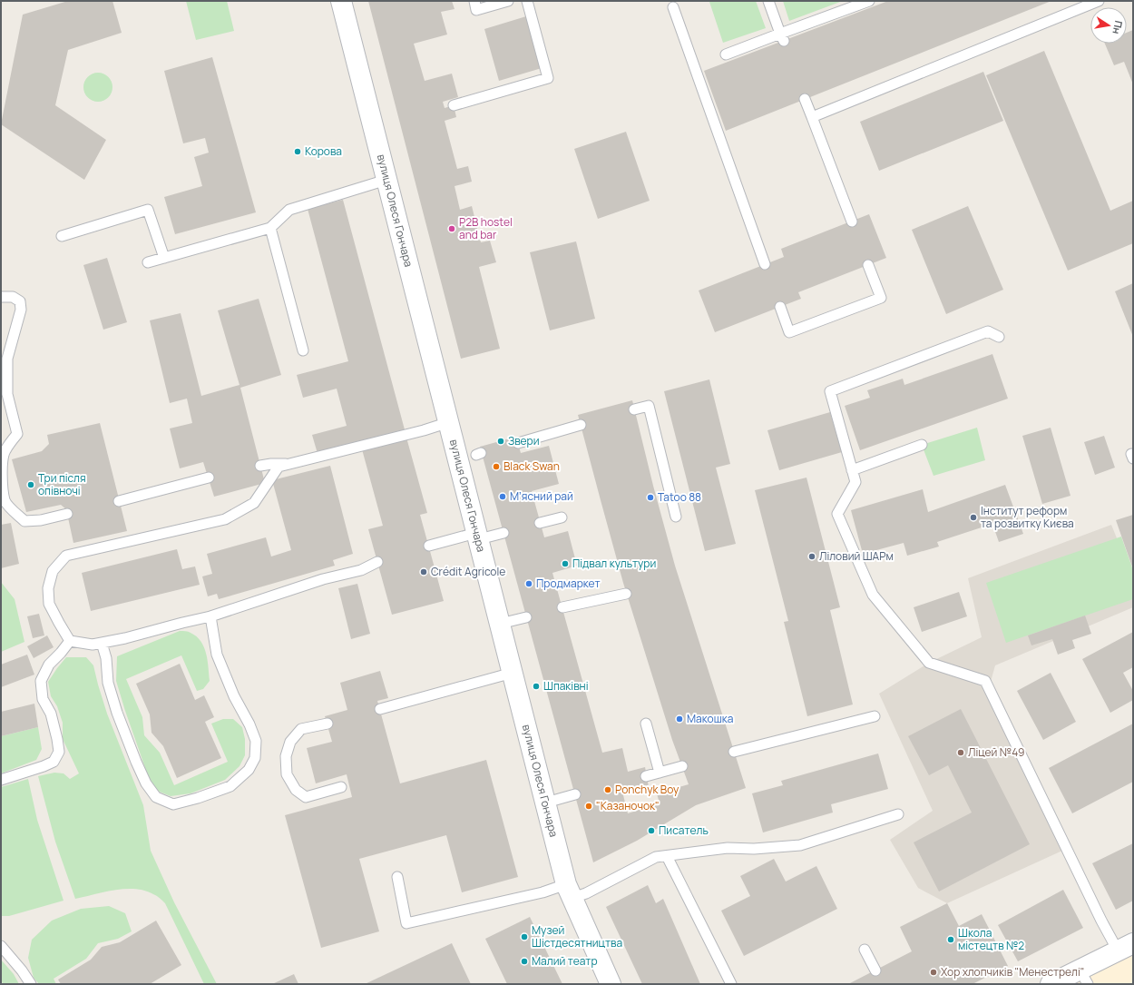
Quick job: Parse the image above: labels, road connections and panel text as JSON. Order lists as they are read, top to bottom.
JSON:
{
  "streets": {
    "street": ["вулиця Олеся Гончара"]
  },
  "places": [
    "Корова",
    "P2B hostel and bar",
    "Звери",
    "Black Swan",
    "Три після опівночі",
    "Мʼясний рай",
    "Tatoo 88",
    "Інститут реформ та розвитку Києва",
    "Ліловий ШАРм",
    "Підвал культури",
    "Crédit Agricole",
    "Продмаркет",
    "Шпаківні",
    "Макошка",
    "Ліцей №49",
    "Ponchyk Boy",
    "\"Казаночок\"",
    "Писатель",
    "Музей Шістдесятництва",
    "Школа містецтв №2",
    "Малий театр",
    "Хор хлопчиків \"Менестрелі\""
  ],
  "north": "right"
}
